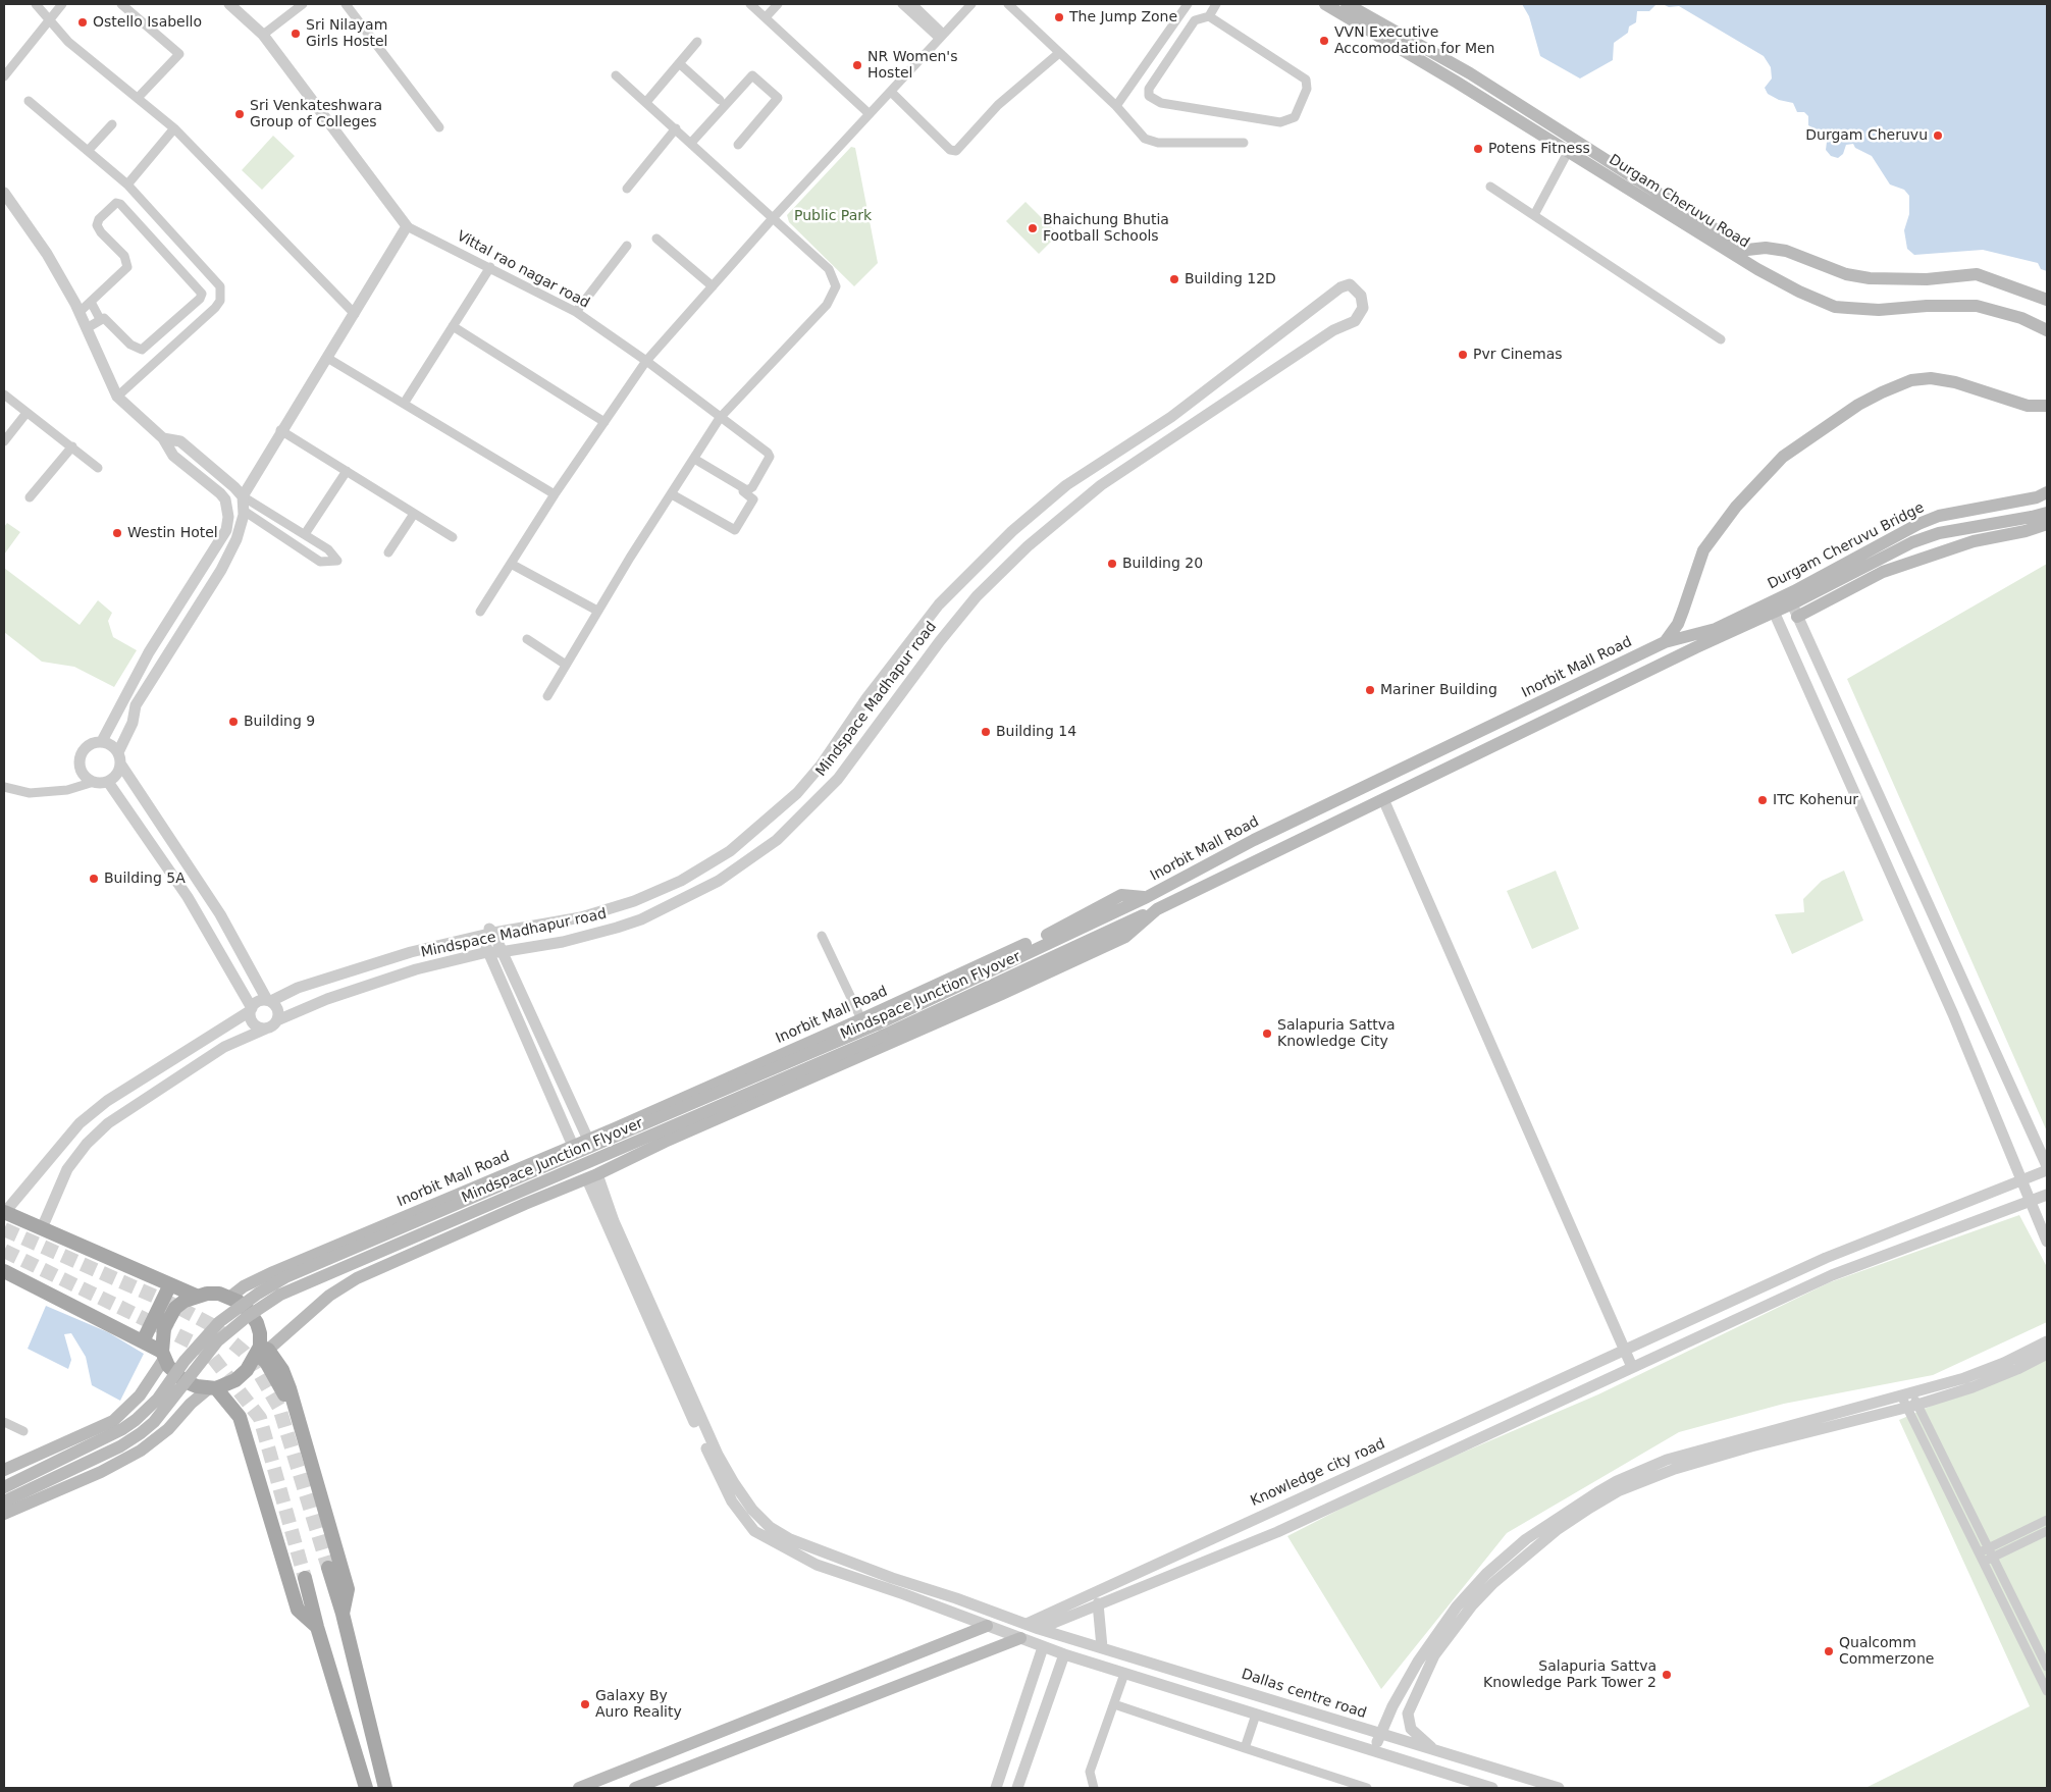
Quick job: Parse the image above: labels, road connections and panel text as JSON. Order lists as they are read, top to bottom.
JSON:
{
  "streets": {
    "main road": [
      "Durgam Cheruvu Road",
      "Durgam Cheruvu Bridge",
      "Inorbit Mall Road",
      "Mindspace Junction Flyover"
    ],
    "street": [
      "Vittal rao nagar road",
      "Mindspace Madhapur road",
      "Knowledge city road",
      "Dallas centre road"
    ]
  },
  "crossings": [
    ["Durgam Cheruvu Bridge", "Inorbit Mall Road"],
    ["Inorbit Mall Road", "Mindspace Junction Flyover"],
    ["Knowledge city road", "Dallas centre road"]
  ],
  "parks": ["Public Park"],
  "places": [
    "The Jump Zone",
    "Ostello Isabello",
    "Sri Nilayam Girls Hostel",
    "VVN Executive Accomodation for Men",
    "NR Women's Hostel",
    "Sri Venkateshwara Group of Colleges",
    "Durgam Cheruvu",
    "Potens Fitness",
    "Bhaichung Bhutia Football Schools",
    "Building 12D",
    "Pvr Cinemas",
    "Westin Hotel",
    "Building 20",
    "Mariner Building",
    "Building 9",
    "Building 14",
    "ITC Kohenur",
    "Building 5A",
    "Salapuria Sattva Knowledge City",
    "Qualcomm Commerzone",
    "Salapuria Sattva Knowledge Park Tower 2",
    "Galaxy By Auro Reality"
  ]
}
